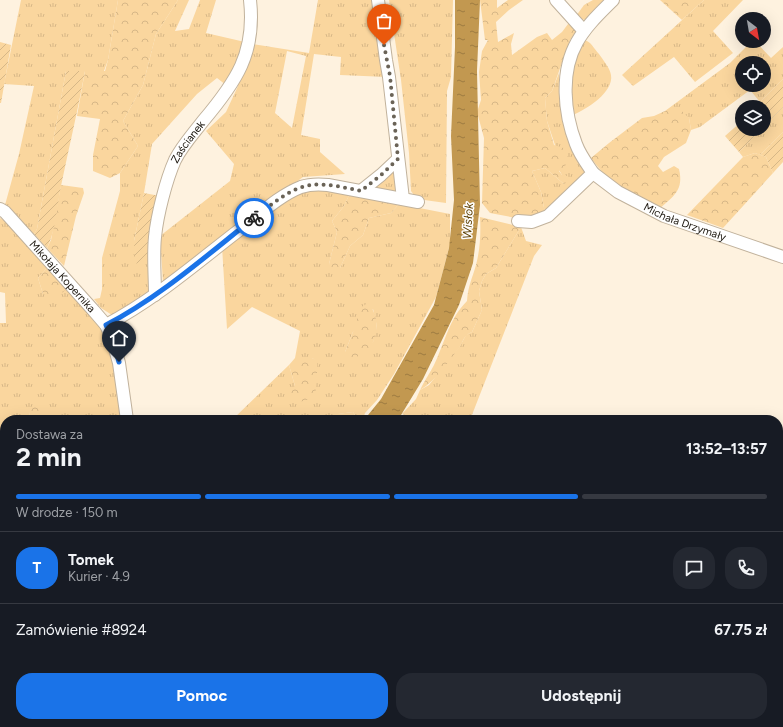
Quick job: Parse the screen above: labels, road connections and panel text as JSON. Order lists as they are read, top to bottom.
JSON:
{
  "streets": {
    "street": ["Zaścianek", "Michała Drzymały", "Mikołaja Kopernika"]
  },
  "water": ["Wisłok"],
  "north": "bottom right",
  "page": {
    "heading": ["2 min", "Dostawa za", "13:52–13:57"],
    "panel": [
      "Tomek",
      "Kurier · 4.9",
      "Zamówienie #8924",
      "67.75 zł"
    ],
    "bar": "W drodze · 150 m",
    "round": "T",
    "buttons": ["Pomoc", "Udostępnij"]
  }
}
